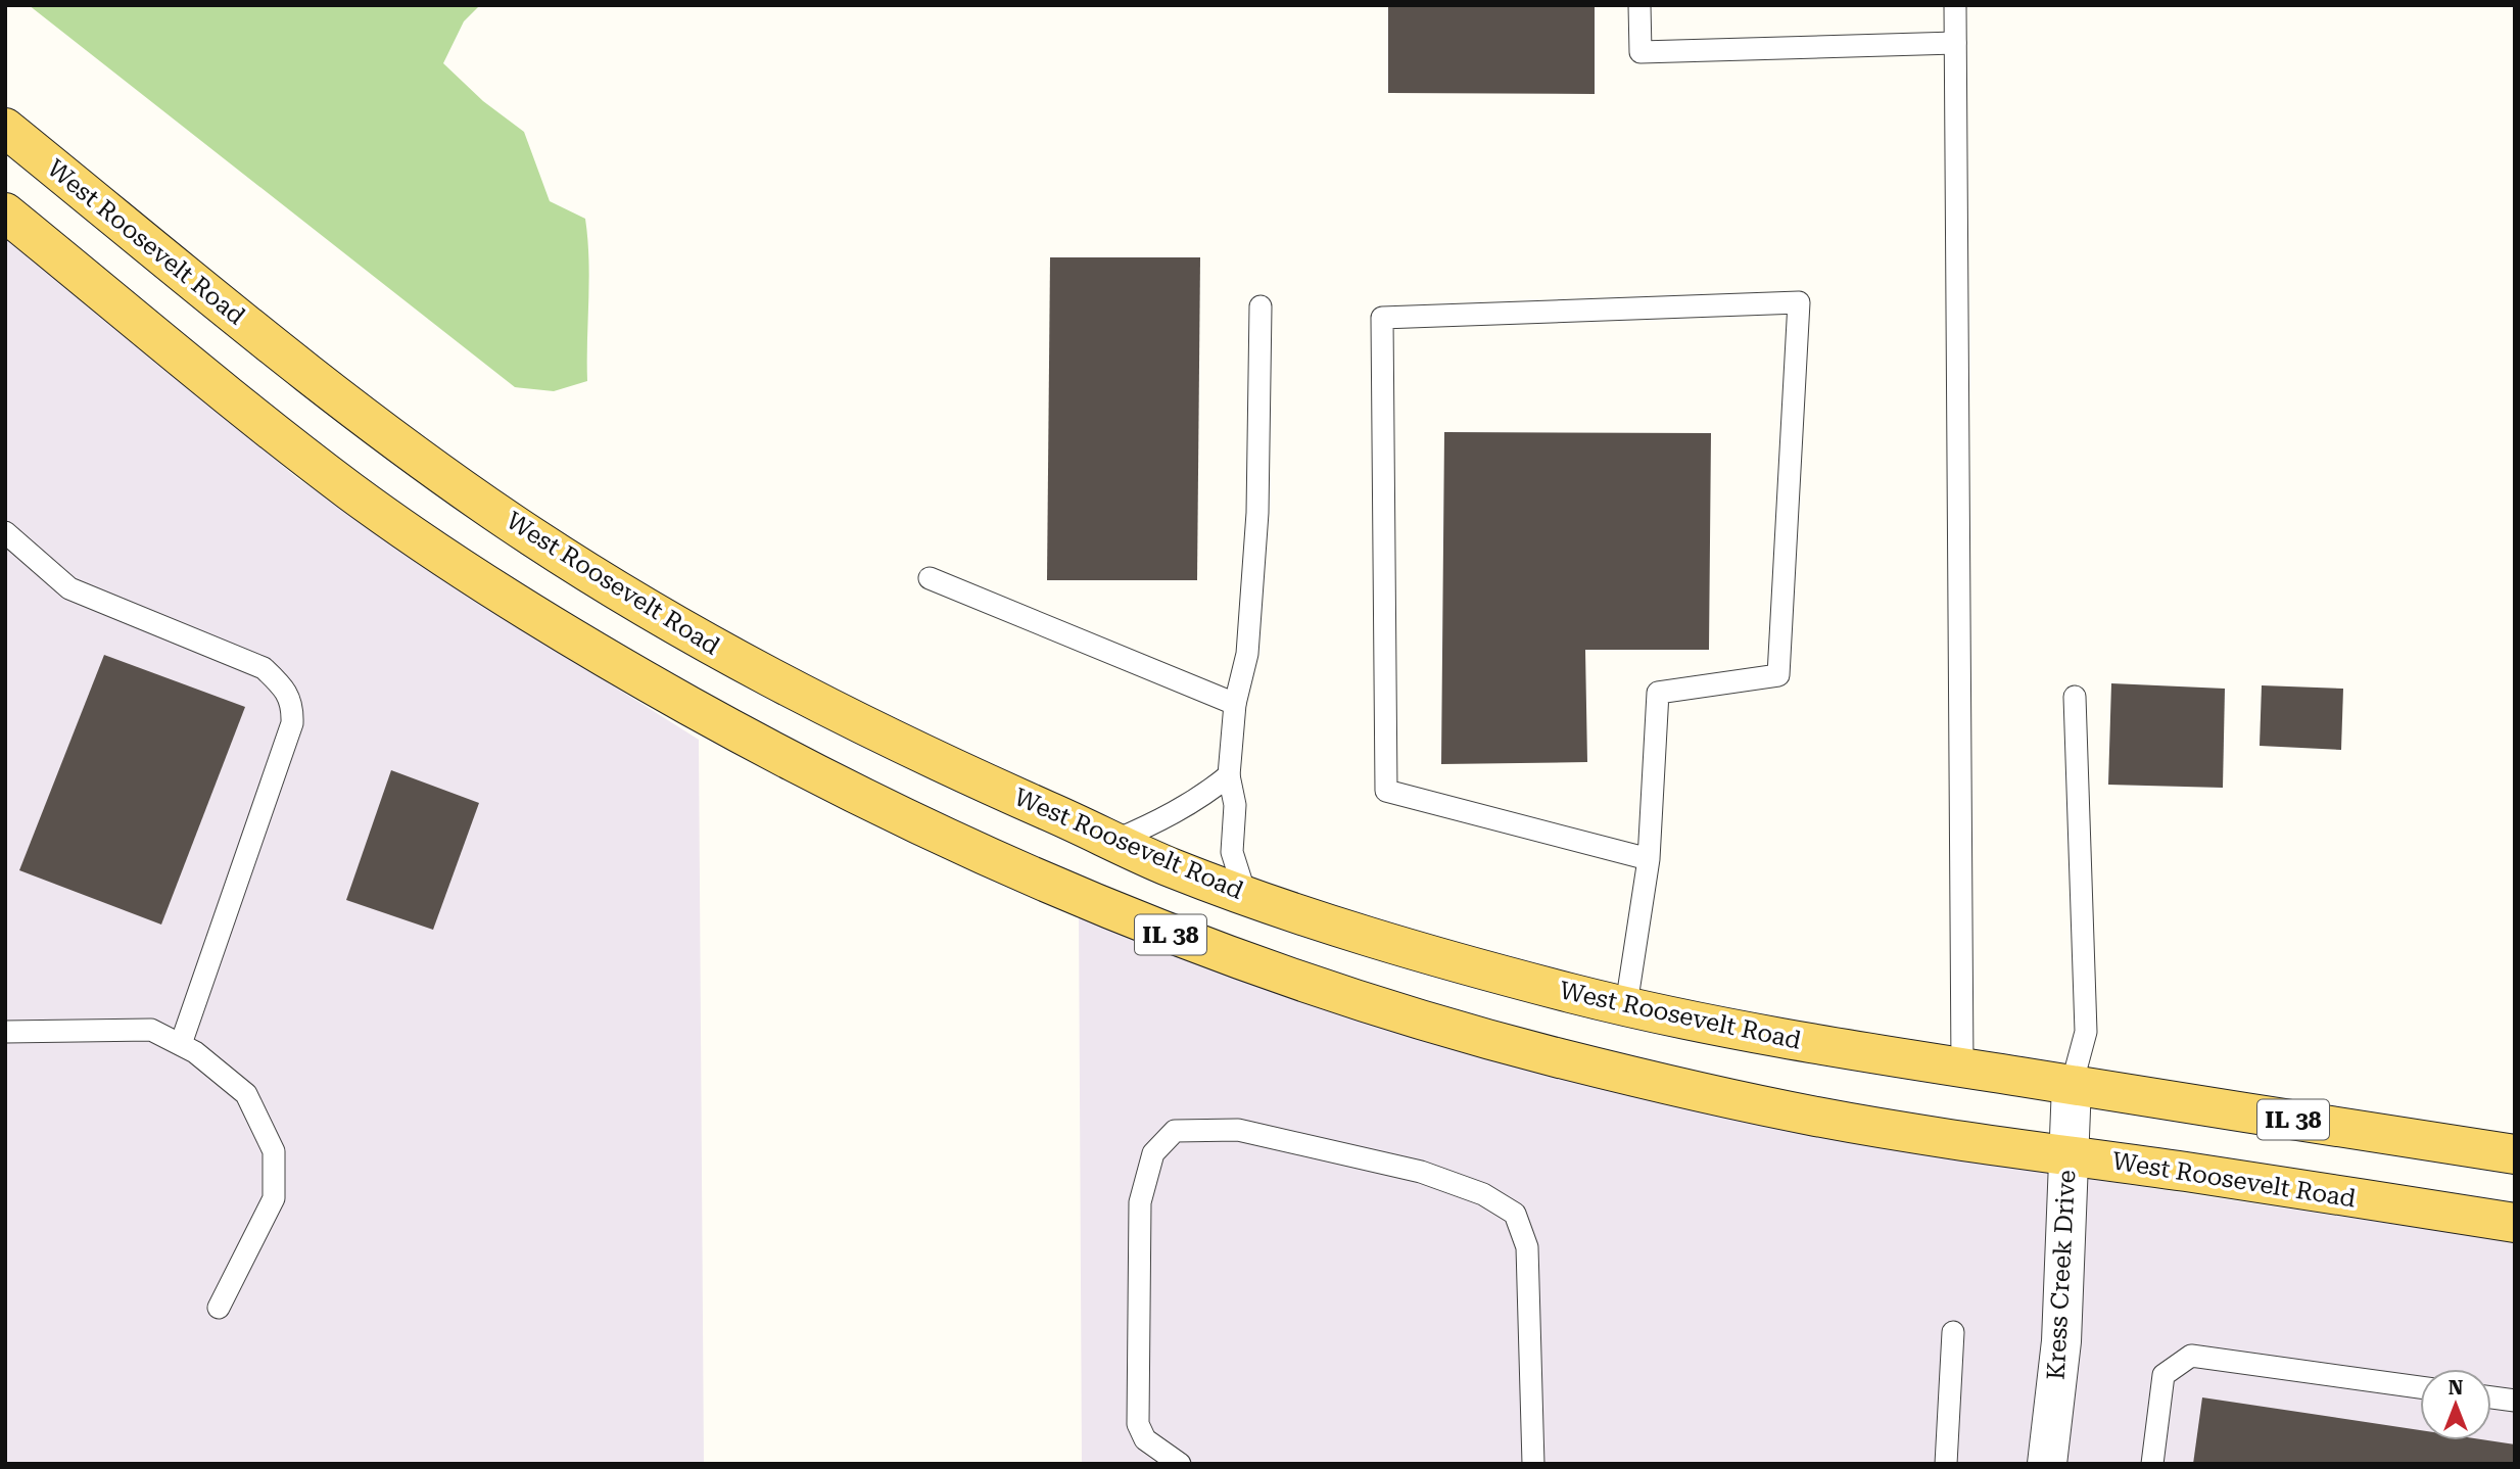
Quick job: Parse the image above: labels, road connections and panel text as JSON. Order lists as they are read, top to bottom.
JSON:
{
  "streets": {
    "main road": ["West Roosevelt Road", "IL 38"],
    "street": ["Kress Creek Drive"]
  },
  "crossings": [
    ["West Roosevelt Road", "Kress Creek Drive"]
  ],
  "north": "top"
}
